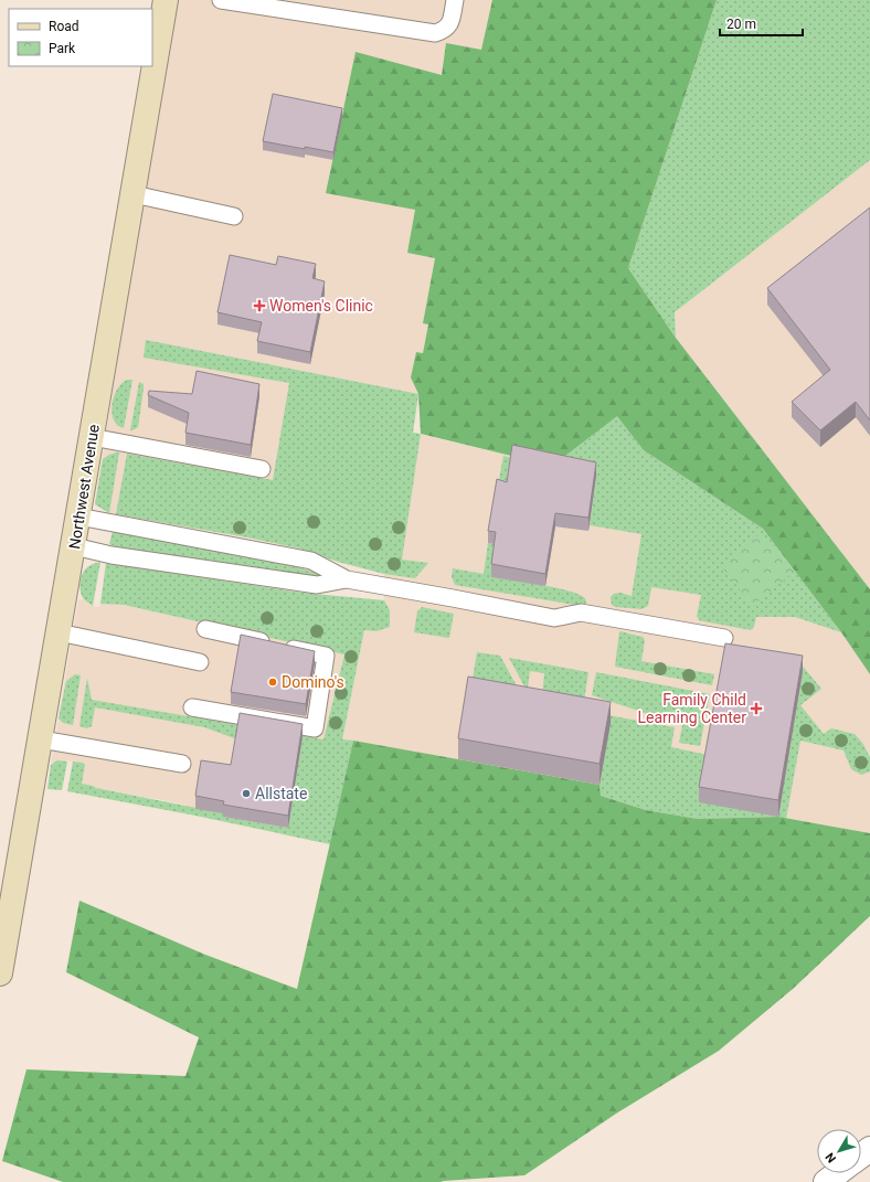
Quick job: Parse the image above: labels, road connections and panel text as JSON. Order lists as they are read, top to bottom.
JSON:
{
  "streets": {
    "street": ["Northwest Avenue"]
  },
  "places": {
    "health": ["Women's Clinic", "Family Child Learning Center"],
    "other": ["Domino's", "Allstate"]
  },
  "legend": ["Road", "Park"],
  "scale_bar": "20 m",
  "north": "bottom left"
}
